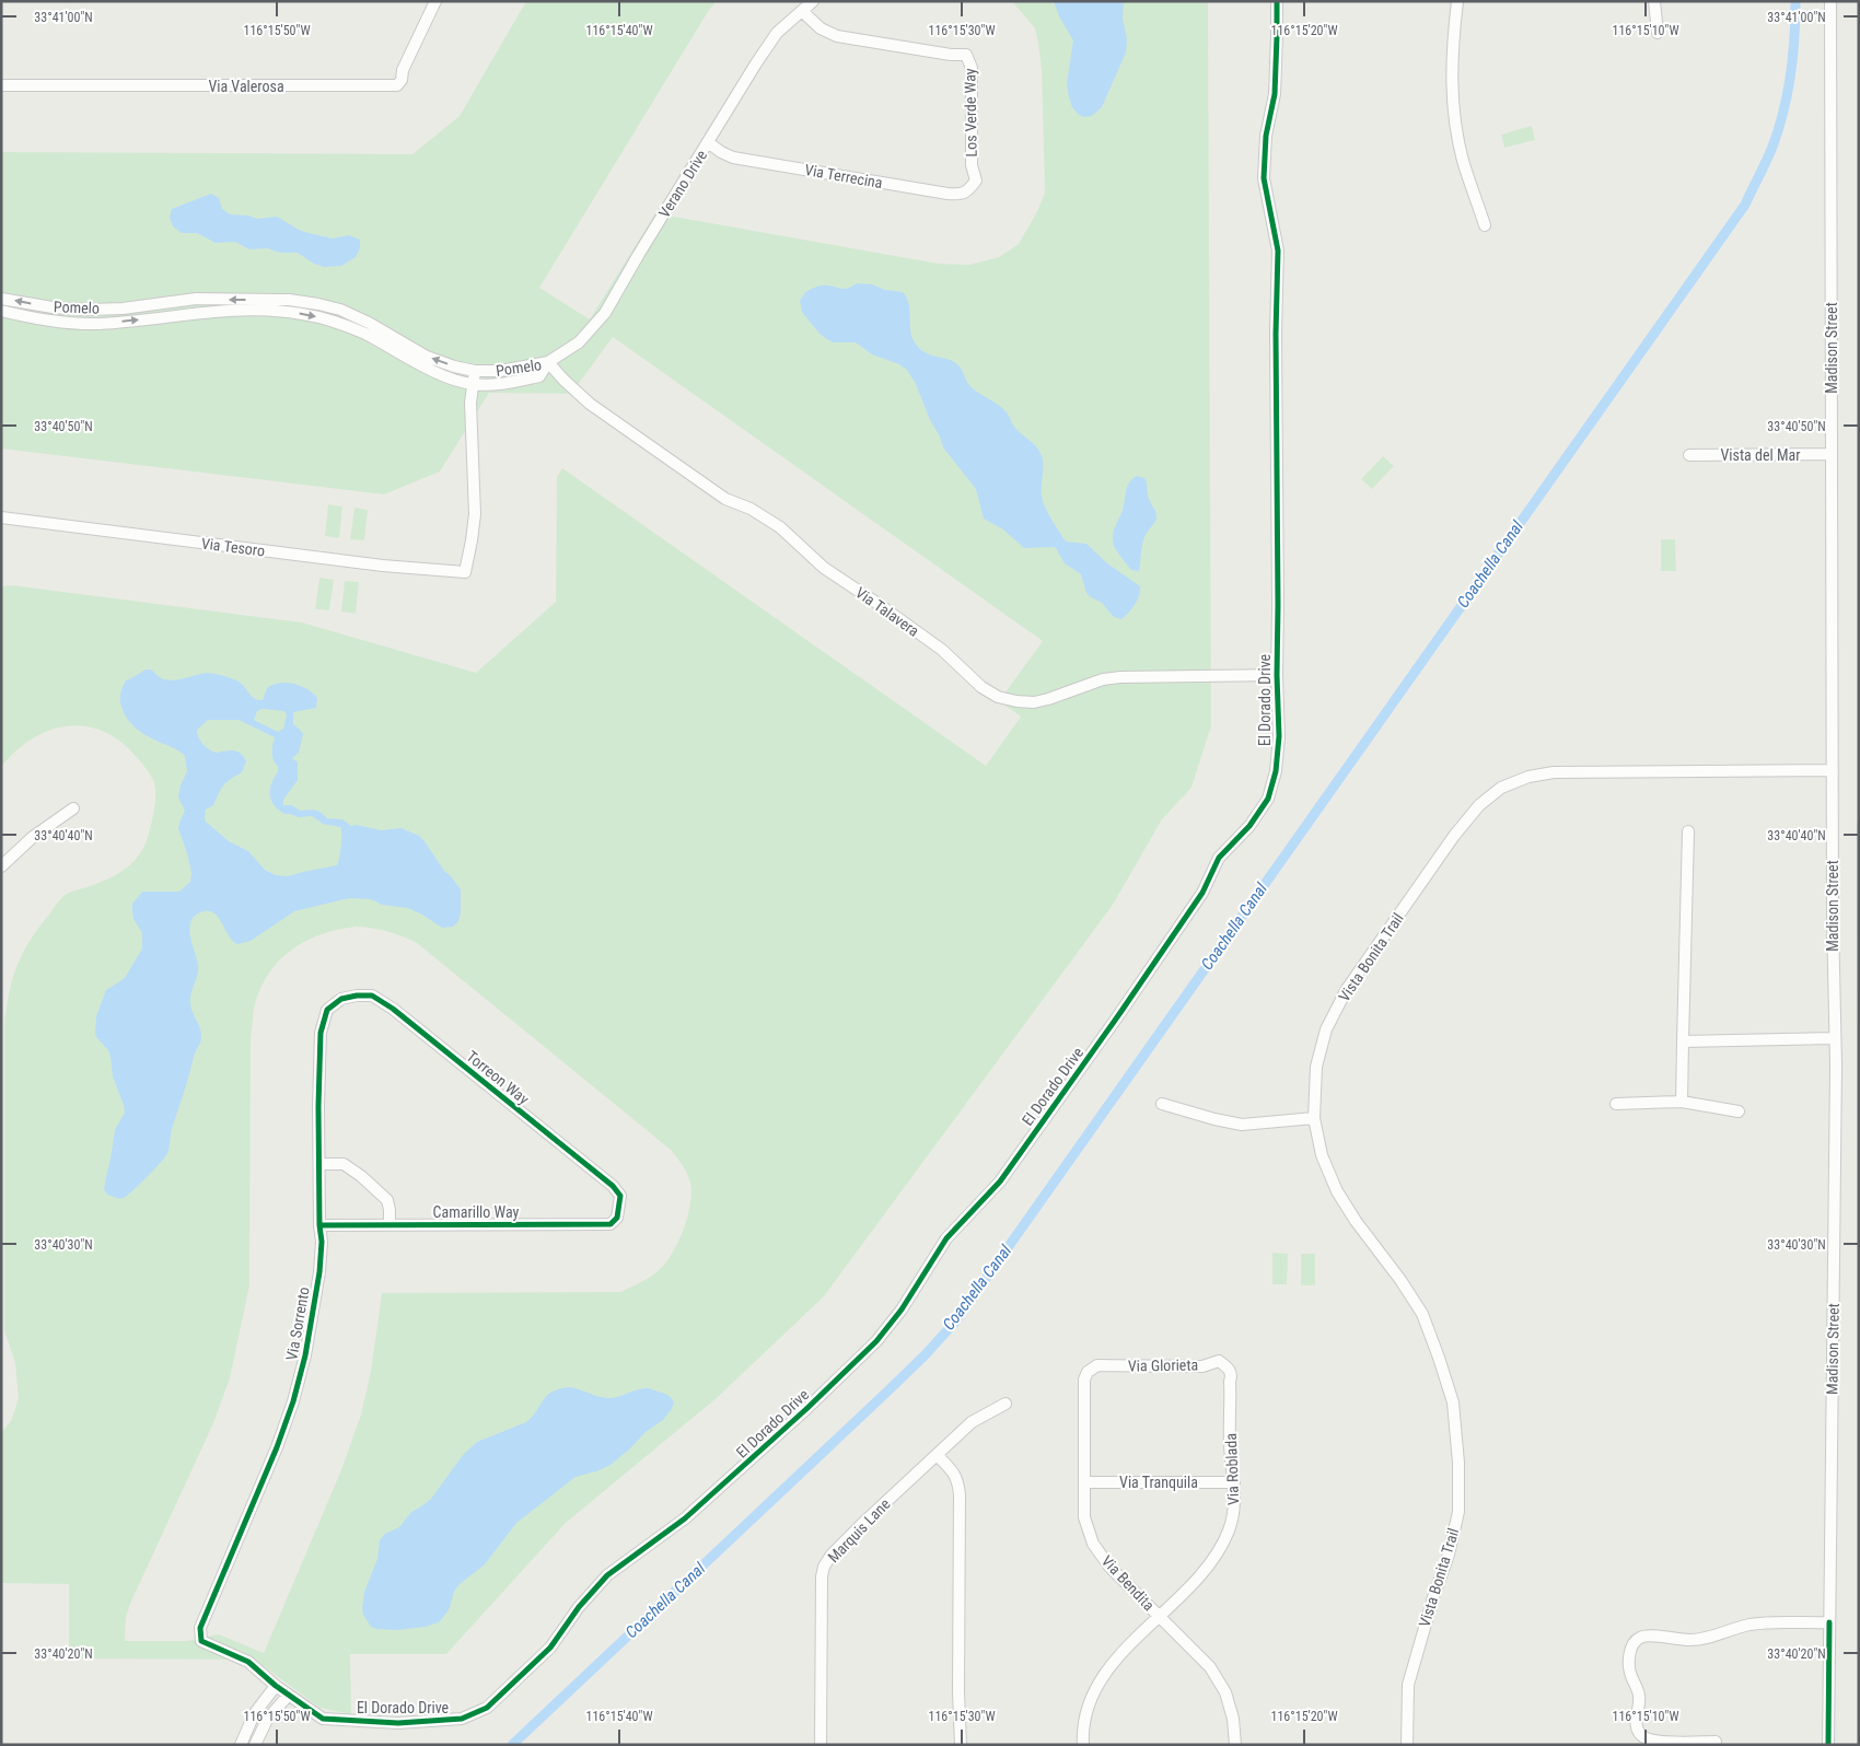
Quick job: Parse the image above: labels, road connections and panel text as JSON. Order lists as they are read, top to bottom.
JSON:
{
  "streets": {
    "street": [
      "Via Valerosa",
      "Los Verde Way",
      "Via Terrecina",
      "Verano Drive",
      "Pomelo",
      "Madison Street",
      "Vista del Mar",
      "Via Tesoro",
      "Via Talavera",
      "El Dorado Drive",
      "Vista Bonita Trail",
      "Torreon Way",
      "Camarillo Way",
      "Via Sorrento",
      "Via Glorieta",
      "Via Roblada",
      "Via Tranquila",
      "Marquis Lane",
      "Via Bendita"
    ]
  },
  "crossings": [
    ["Los Verde Way", "Via Terrecina"],
    ["Los Verde Way", "Verano Drive"],
    ["Via Terrecina", "Verano Drive"],
    ["Verano Drive", "Pomelo"],
    ["Verano Drive", "Via Talavera"],
    ["Pomelo", "Via Tesoro"],
    ["Pomelo", "Via Talavera"],
    ["Madison Street", "Vista del Mar"],
    ["Madison Street", "Vista Bonita Trail"],
    ["Via Talavera", "El Dorado Drive"],
    ["El Dorado Drive", "Via Sorrento"],
    ["Torreon Way", "Camarillo Way"],
    ["Torreon Way", "Via Sorrento"],
    ["Camarillo Way", "Via Sorrento"],
    ["Via Glorieta", "Via Roblada"],
    ["Via Glorieta", "Via Bendita"],
    ["Via Roblada", "Via Tranquila"],
    ["Via Roblada", "Via Bendita"],
    ["Via Tranquila", "Via Bendita"]
  ],
  "water": ["Coachella Canal"],
  "coordinates": [
    "33°41'00\"N",
    "116°15'50\"W",
    "116°15'40\"W",
    "116°15'30\"W",
    "116°15'20\"W",
    "116°15'10\"W",
    "33°40'50\"N",
    "33°40'40\"N",
    "33°40'30\"N",
    "33°40'20\"N"
  ]
}
